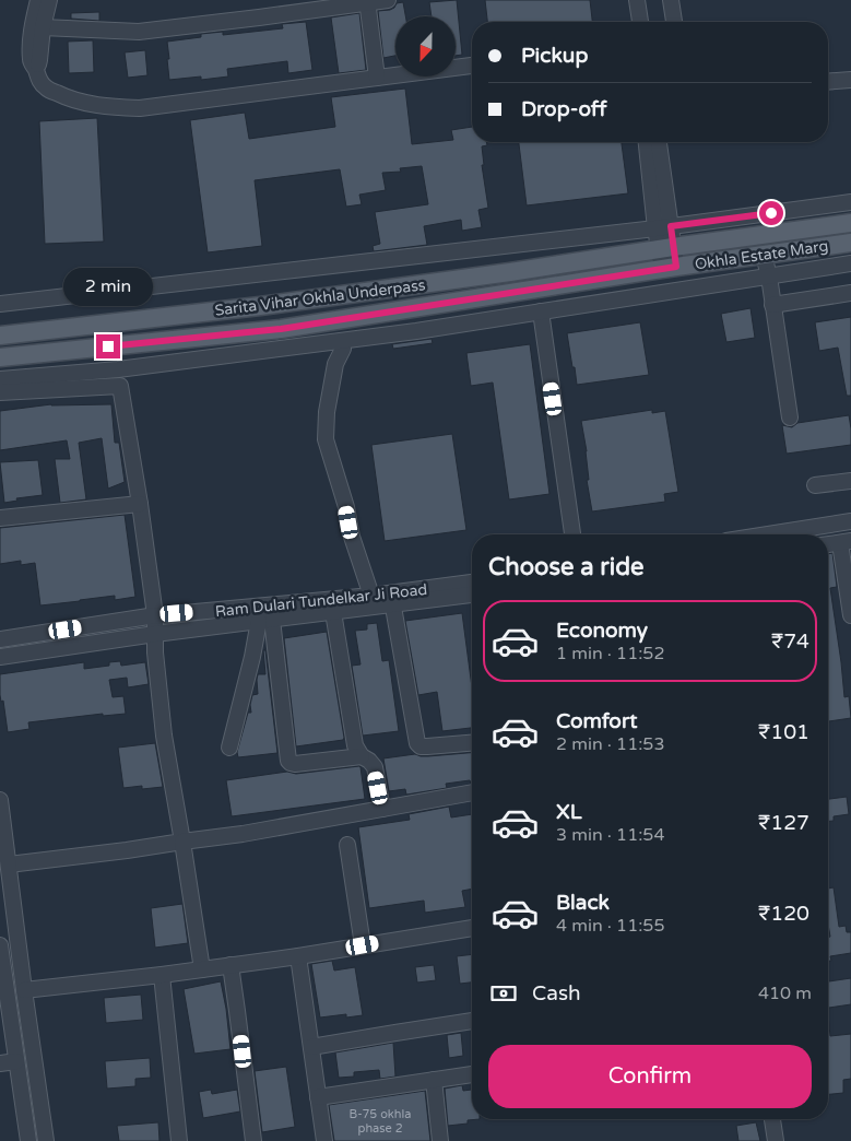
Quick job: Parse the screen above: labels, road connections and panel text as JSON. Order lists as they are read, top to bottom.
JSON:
{
  "streets": {
    "main road": ["Okhla Estate Marg", "Sarita Vihar Okhla Underpass"],
    "street": ["Ram Dulari Tundelkar Ji Road"]
  },
  "crossings": [
    ["Okhla Estate Marg", "Sarita Vihar Okhla Underpass"]
  ],
  "house_numbers": ["B-75 okhla phase 2"],
  "north": "bottom",
  "page": {
    "banner": ["Pickup", "Drop-off"],
    "bubble": "2 min",
    "heading": "Choose a ride",
    "list": [
      {
        "name": "Economy",
        "note": "1 min · 11:52",
        "value": "₹74"
      },
      {
        "name": "Comfort",
        "note": "2 min · 11:53",
        "value": "₹101"
      },
      {
        "name": "XL",
        "note": "3 min · 11:54",
        "value": "₹127"
      },
      {
        "name": "Black",
        "note": "4 min · 11:55",
        "value": "₹120"
      }
    ],
    "pay": ["Cash", "410 m"],
    "buttons": "Confirm"
  }
}
